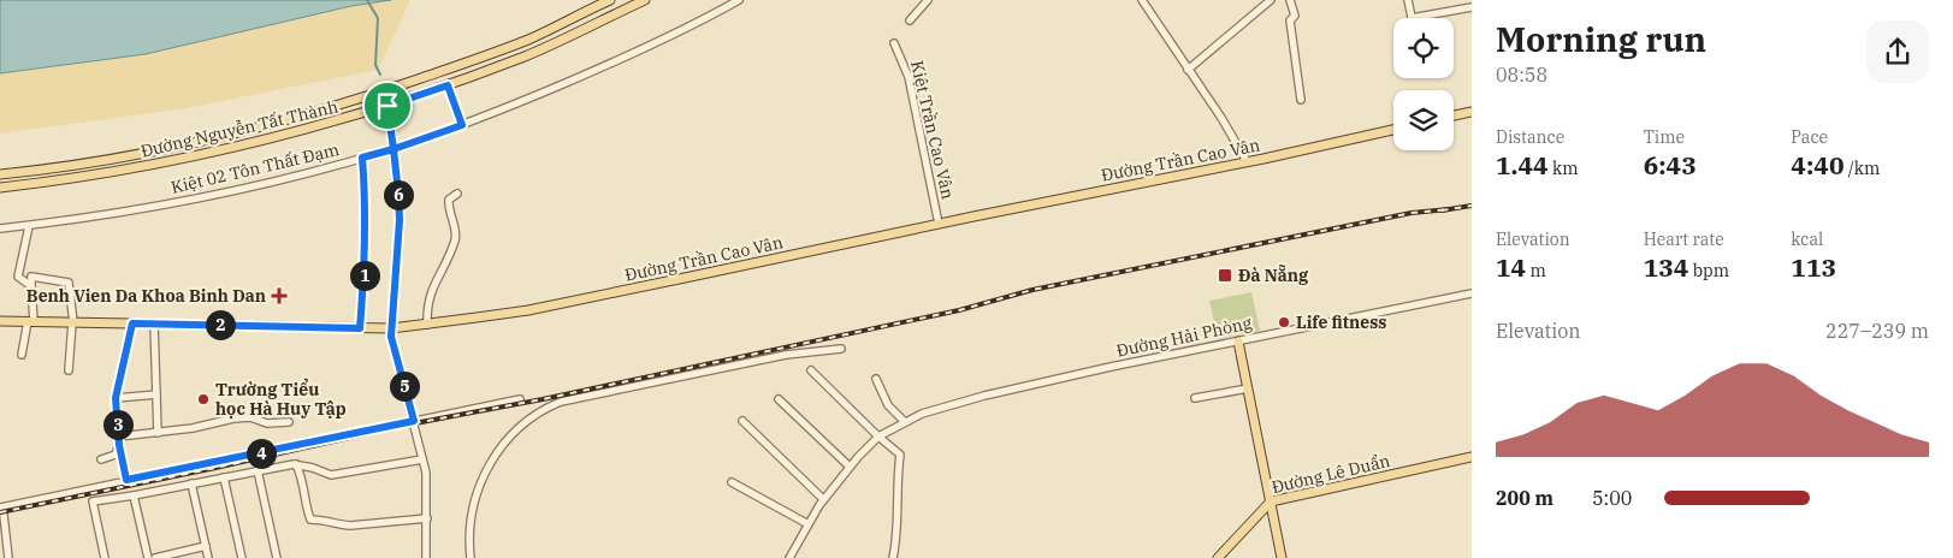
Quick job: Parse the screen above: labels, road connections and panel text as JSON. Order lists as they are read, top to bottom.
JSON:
{
  "streets": {
    "main road": ["Đường Nguyễn Tất Thành", "Đường Trần Cao Vân", "Đường Lê Duẩn"],
    "street": ["Kiệt Trần Cao Vân", "Kiệt 02 Tôn Thất Đạm", "Đường Hải Phòng"]
  },
  "crossings": [
    ["Kiệt Trần Cao Vân", "Đường Trần Cao Vân"]
  ],
  "places": {
    "transit": ["Đà Nẵng"],
    "health": ["Benh Vien Da Khoa Binh Dan"],
    "other": ["Life fitness", "Trường Tiểu học Hà Huy Tập"]
  },
  "page": {
    "heading": ["Morning run", "08:58"],
    "stats": [
      ["Distance", "1.44 km"],
      ["Time", "6:43"],
      ["Pace", "4:40 /km"],
      ["Elevation", "14 m"],
      ["Heart rate", "134 bpm"],
      ["kcal", "113"]
    ],
    "pins": [
      "6",
      "1",
      "2",
      "5",
      "3",
      "4"
    ],
    "chart": ["Elevation", "227–239 m"],
    "list": [
      {
        "name": "200 m",
        "note": "5:00"
      }
    ]
  }
}
